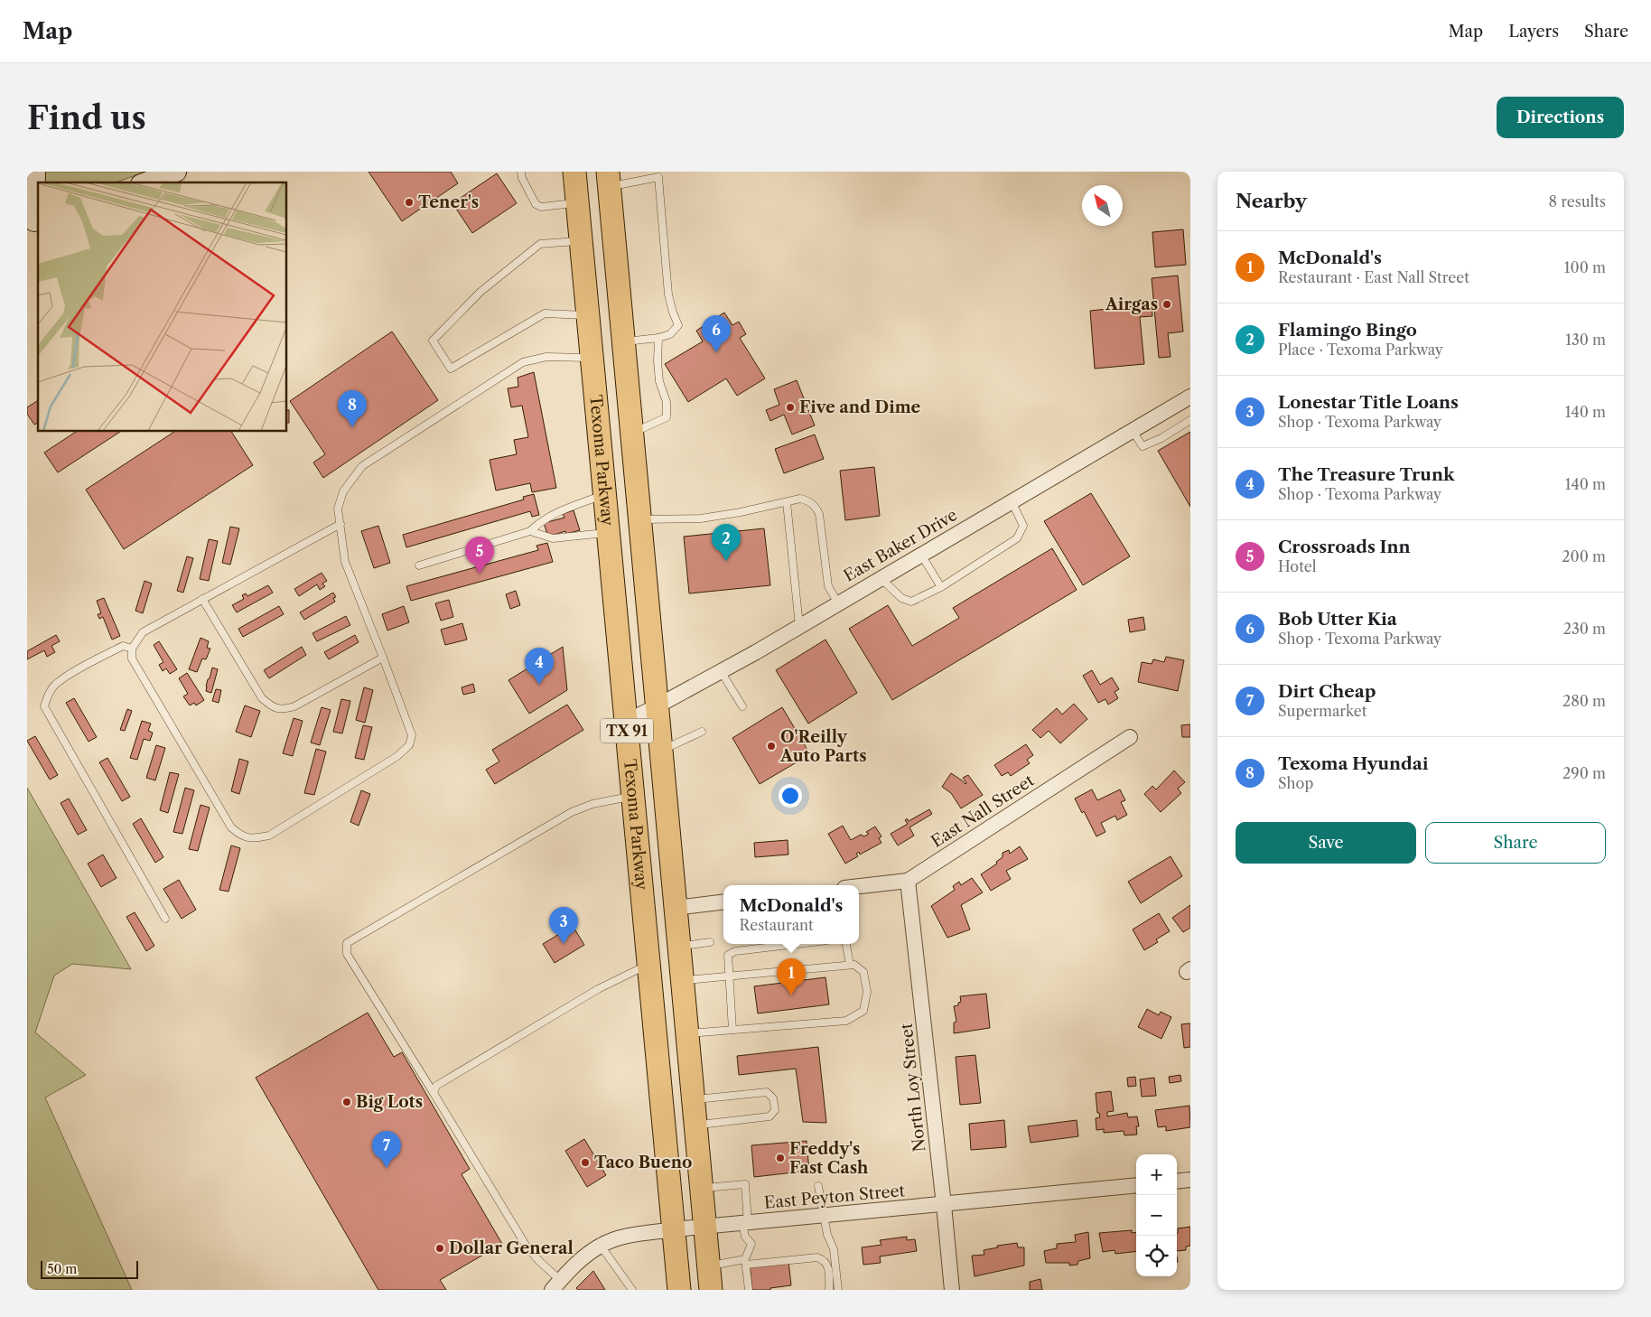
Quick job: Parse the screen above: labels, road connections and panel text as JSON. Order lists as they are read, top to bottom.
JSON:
{
  "streets": {
    "main road": ["Texoma Parkway", "TX 91"],
    "street": [
      "East Baker Drive",
      "East Nall Street",
      "North Loy Street",
      "East Peyton Street"
    ]
  },
  "crossings": [
    ["Texoma Parkway", "East Baker Drive"],
    ["Texoma Parkway", "East Peyton Street"],
    ["East Nall Street", "North Loy Street"],
    ["North Loy Street", "East Peyton Street"]
  ],
  "places": [
    "Tener's",
    "Airgas",
    "Five and Dime",
    "O'Reilly Auto Parts",
    "Big Lots",
    "Freddy's Fast Cash",
    "Taco Bueno",
    "Dollar General"
  ],
  "scale_bar": "50 m",
  "north": "top left",
  "page": {
    "header": "Map",
    "nav": ["Map", "Layers", "Share"],
    "buttons": [
      "Directions",
      ["Save", "Share"]
    ],
    "title": "Find us",
    "heading": ["Nearby", "8 results"],
    "list": [
      {
        "mark": "1",
        "name": "McDonald's",
        "note": "Restaurant · East Nall Street",
        "value": "100 m"
      },
      {
        "mark": "2",
        "name": "Flamingo Bingo",
        "note": "Place · Texoma Parkway",
        "value": "130 m"
      },
      {
        "mark": "3",
        "name": "Lonestar Title Loans",
        "note": "Shop · Texoma Parkway",
        "value": "140 m"
      },
      {
        "mark": "4",
        "name": "The Treasure Trunk",
        "note": "Shop · Texoma Parkway",
        "value": "140 m"
      },
      {
        "mark": "5",
        "name": "Crossroads Inn",
        "note": "Hotel",
        "value": "200 m"
      },
      {
        "mark": "6",
        "name": "Bob Utter Kia",
        "note": "Shop · Texoma Parkway",
        "value": "230 m"
      },
      {
        "mark": "7",
        "name": "Dirt Cheap",
        "note": "Supermarket",
        "value": "280 m"
      },
      {
        "mark": "8",
        "name": "Texoma Hyundai",
        "note": "Shop",
        "value": "290 m"
      }
    ],
    "pins": [
      "6",
      "8",
      "2",
      "5",
      "4",
      "3",
      "1",
      "7"
    ],
    "popup": ["McDonald's", "Restaurant"],
    "map_buttons": ["+", "−"],
    "scale": "50 m"
  }
}
